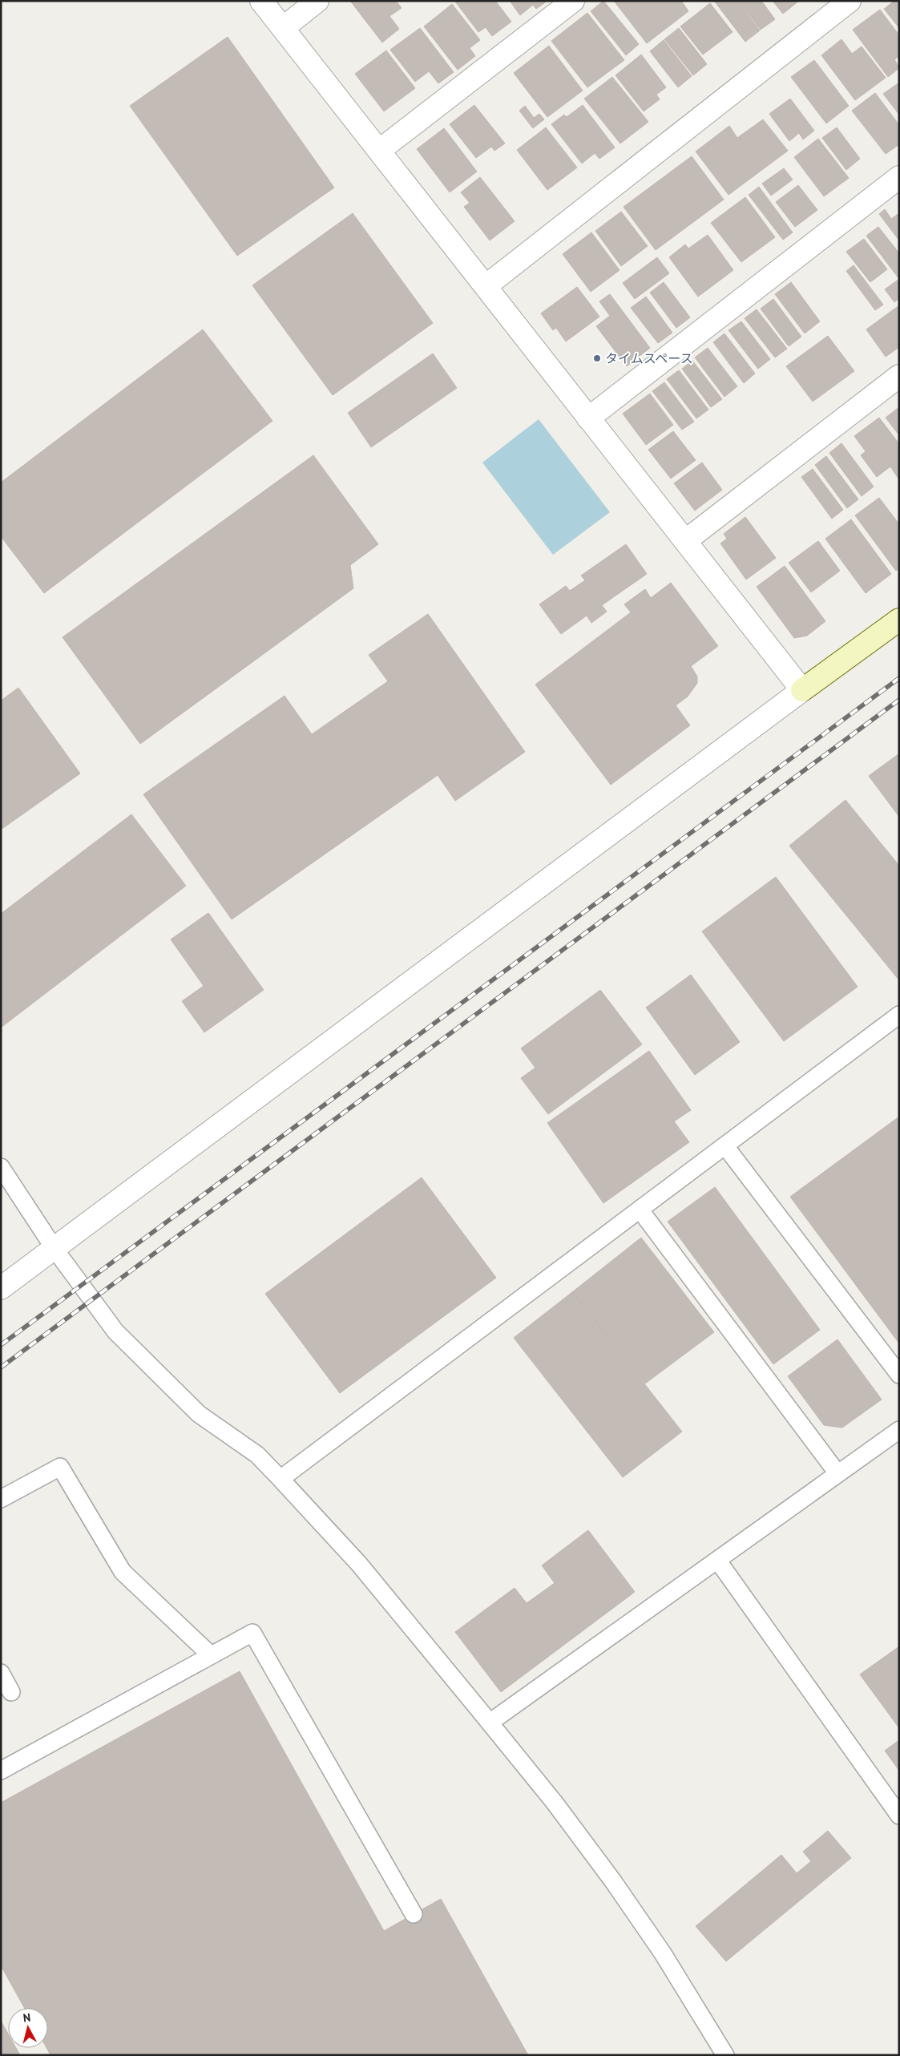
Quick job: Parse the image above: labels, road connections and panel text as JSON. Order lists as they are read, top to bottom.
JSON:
{
  "places": ["タイムスペース"],
  "north": "top"
}
